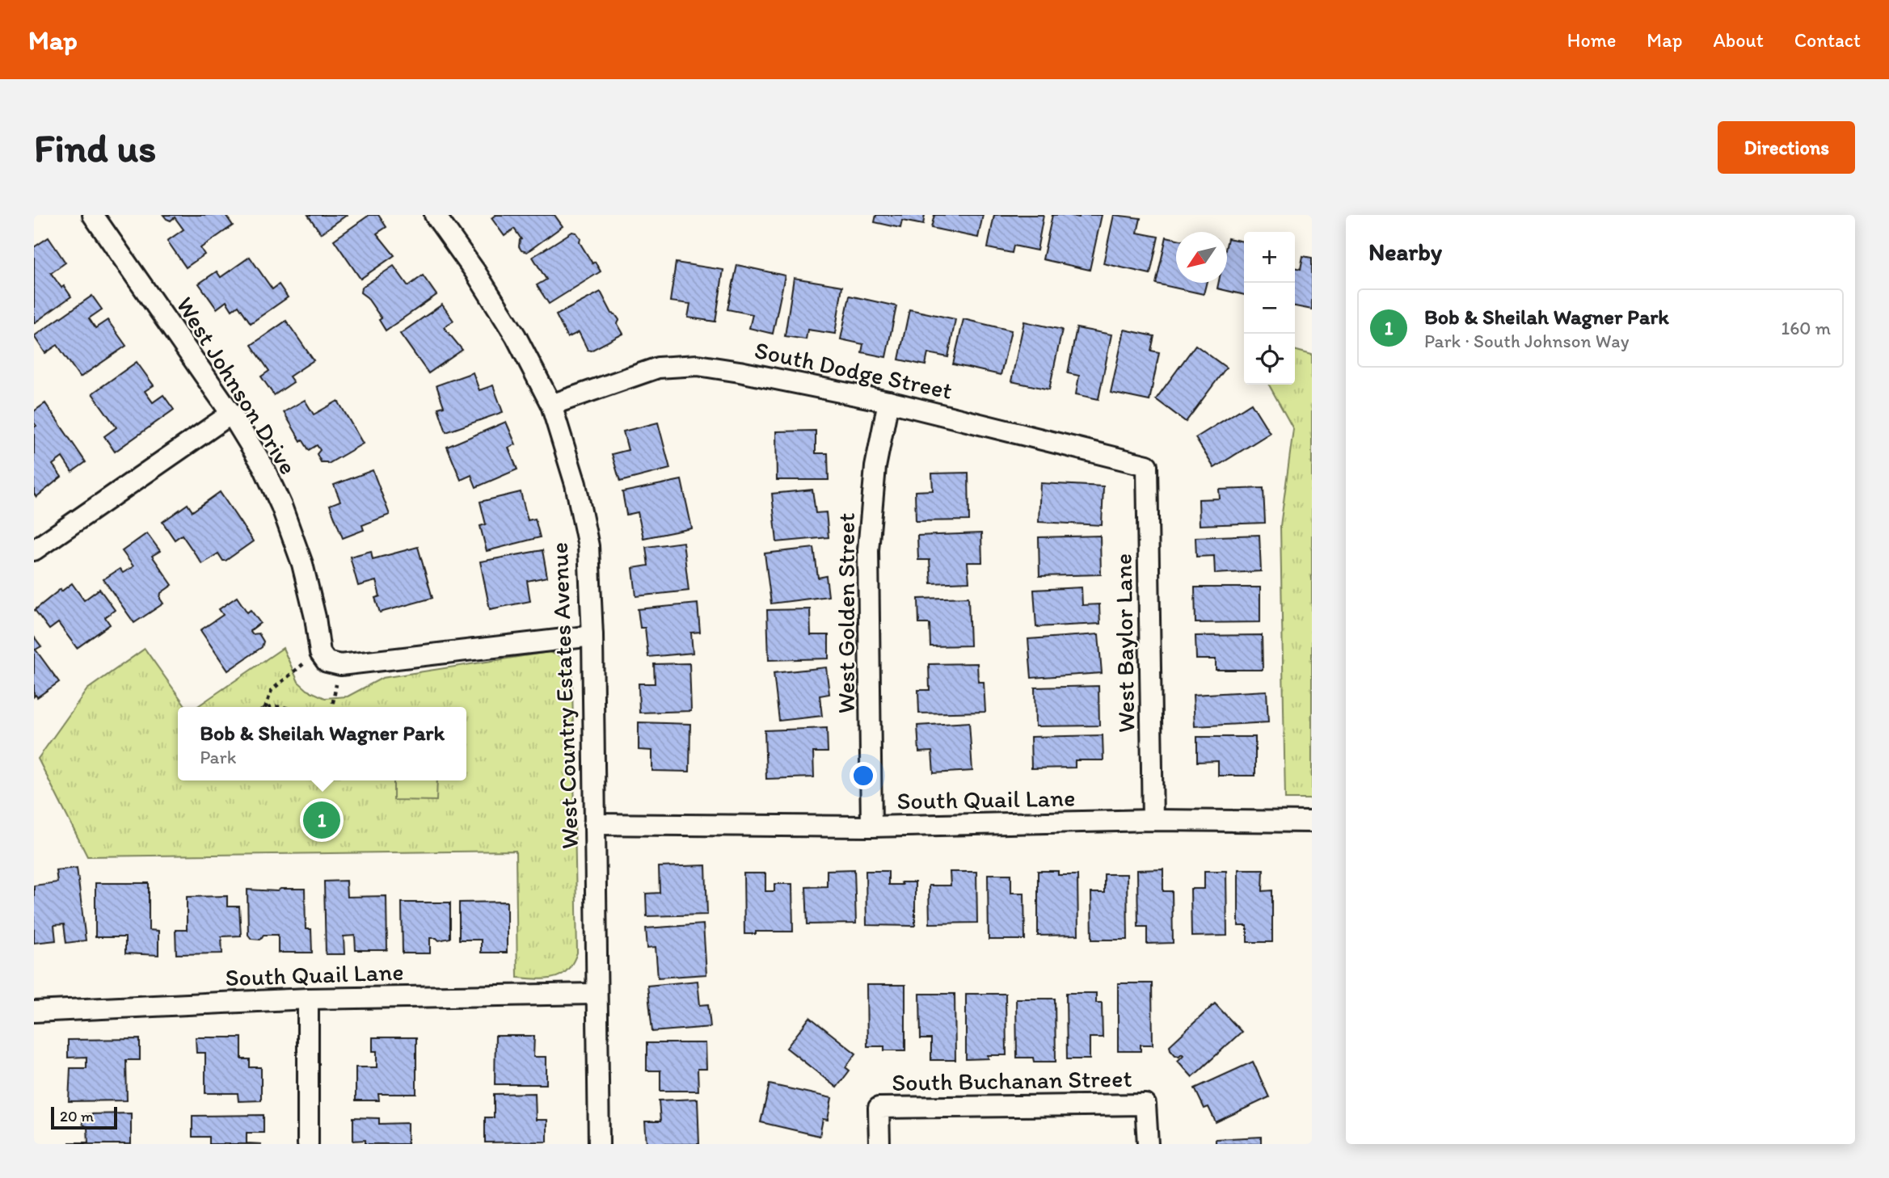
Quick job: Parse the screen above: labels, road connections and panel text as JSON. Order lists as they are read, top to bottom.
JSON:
{
  "streets": {
    "street": [
      "South Dodge Street",
      "West Johnson Drive",
      "West Golden Street",
      "West Baylor Lane",
      "West Country Estates Avenue",
      "South Quail Lane",
      "South Buchanan Street"
    ]
  },
  "crossings": [
    ["South Dodge Street", "West Golden Street"],
    ["South Dodge Street", "West Baylor Lane"],
    ["South Dodge Street", "West Country Estates Avenue"],
    ["West Golden Street", "South Quail Lane"],
    ["West Baylor Lane", "South Quail Lane"],
    ["West Country Estates Avenue", "South Quail Lane"]
  ],
  "scale_bar": "20 m",
  "north": "bottom left",
  "page": {
    "header": "Map",
    "nav": [
      "Home",
      "Map",
      "About",
      "Contact"
    ],
    "buttons": "Directions",
    "title": "Find us",
    "heading": "Nearby",
    "map_buttons": ["+", "−"],
    "list": [
      {
        "mark": "1",
        "name": "Bob & Sheilah Wagner Park",
        "note": "Park · South Johnson Way",
        "value": "160 m"
      }
    ],
    "popup": ["Bob & Sheilah Wagner Park", "Park"],
    "pins": "1",
    "scale": "20 m"
  }
}
